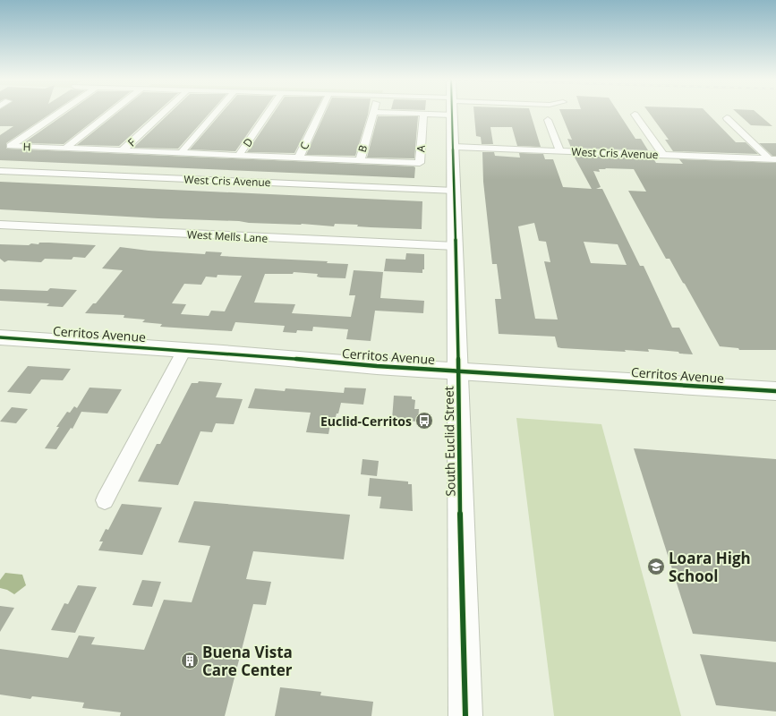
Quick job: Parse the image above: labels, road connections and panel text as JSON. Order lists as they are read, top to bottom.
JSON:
{
  "streets": {
    "main road": ["Cerritos Avenue", "South Euclid Street"],
    "street": [
      "F",
      "D",
      "C",
      "H",
      "B",
      "A",
      "West Cris Avenue",
      "West Mells Lane"
    ]
  },
  "crossings": [
    ["F", "H"],
    ["D", "H"],
    ["C", "H"],
    ["H", "B"],
    ["H", "A"],
    ["West Cris Avenue", "South Euclid Street"],
    ["West Mells Lane", "South Euclid Street"],
    ["Cerritos Avenue", "South Euclid Street"]
  ],
  "places": {
    "bus stop": ["Euclid-Cerritos"],
    "school or university": ["Loara High School"],
    "building": ["Buena Vista Care Center"]
  }
}
